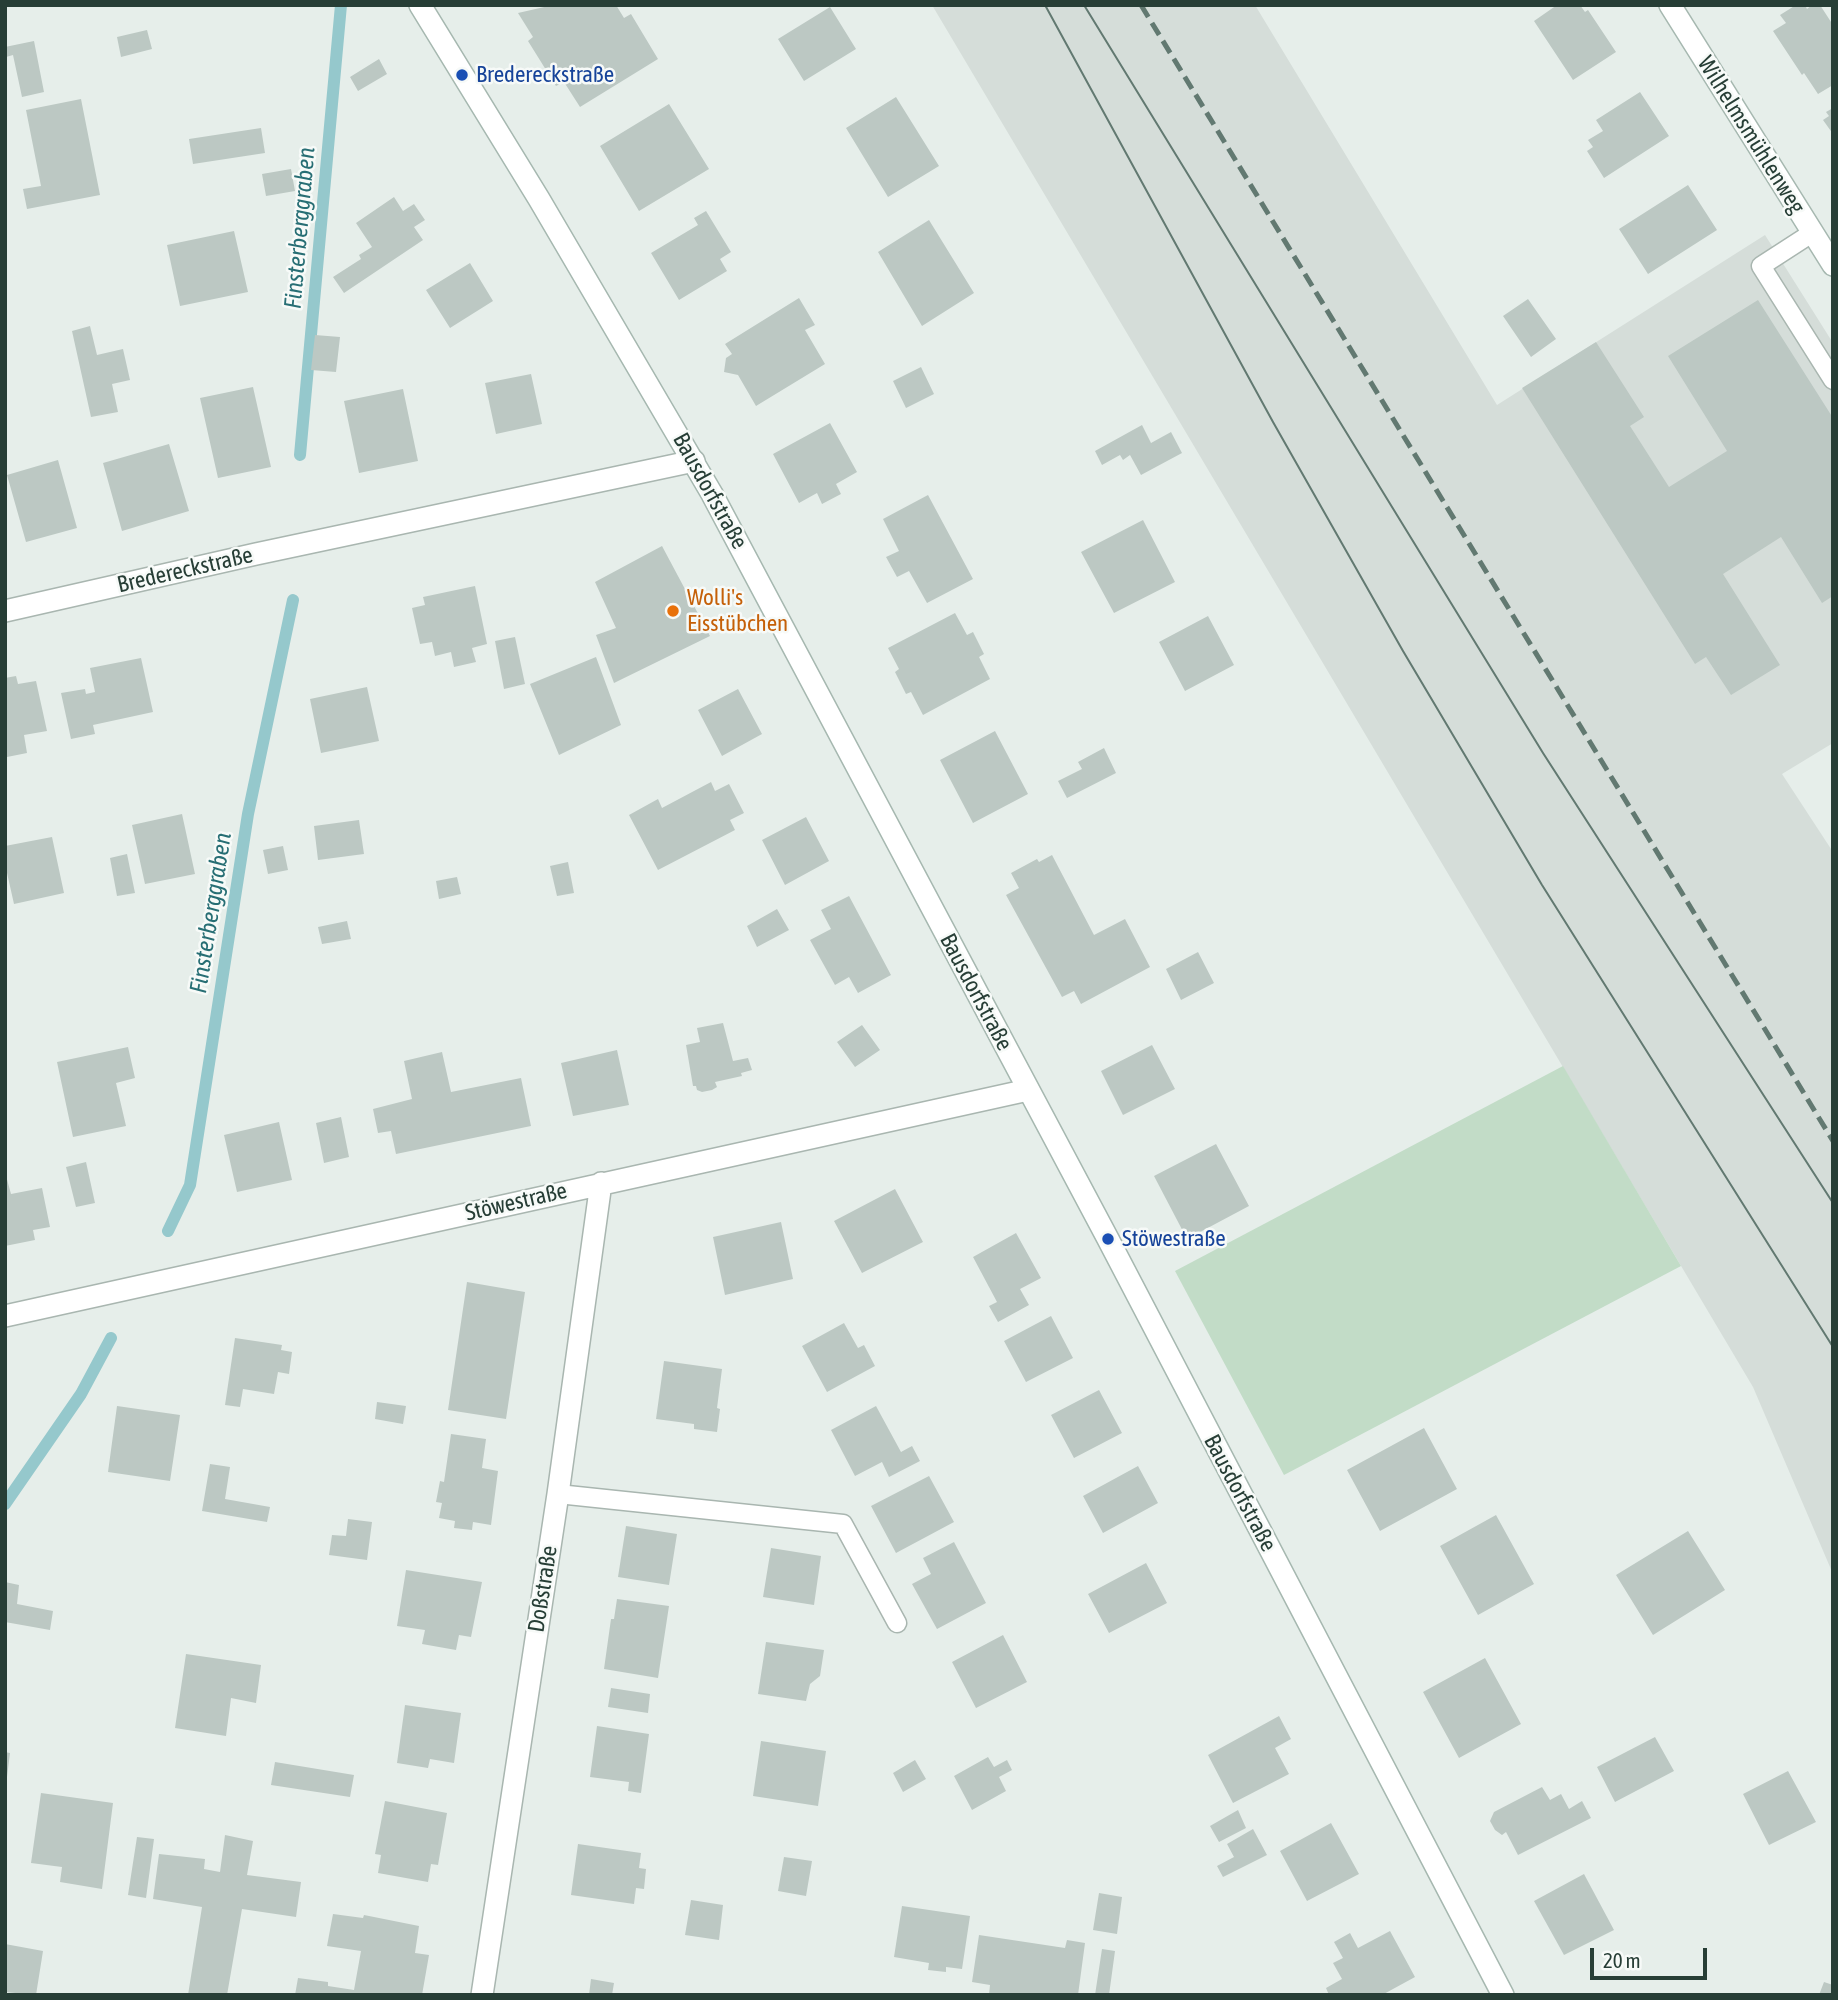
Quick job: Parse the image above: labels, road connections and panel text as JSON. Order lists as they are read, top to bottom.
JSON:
{
  "streets": {
    "street": [
      "Wilhelmsmühlenweg",
      "Bausdorfstraße",
      "Bredereckstraße",
      "Stöwestraße",
      "Doßstraße"
    ]
  },
  "crossings": [
    ["Bausdorfstraße", "Bredereckstraße"],
    ["Bausdorfstraße", "Stöwestraße"],
    ["Stöwestraße", "Doßstraße"]
  ],
  "water": ["Finsterberggraben"],
  "places": ["Bredereckstraße", "Wolli's Eisstübchen", "Stöwestraße"],
  "scale_bar": "20 m"
}
